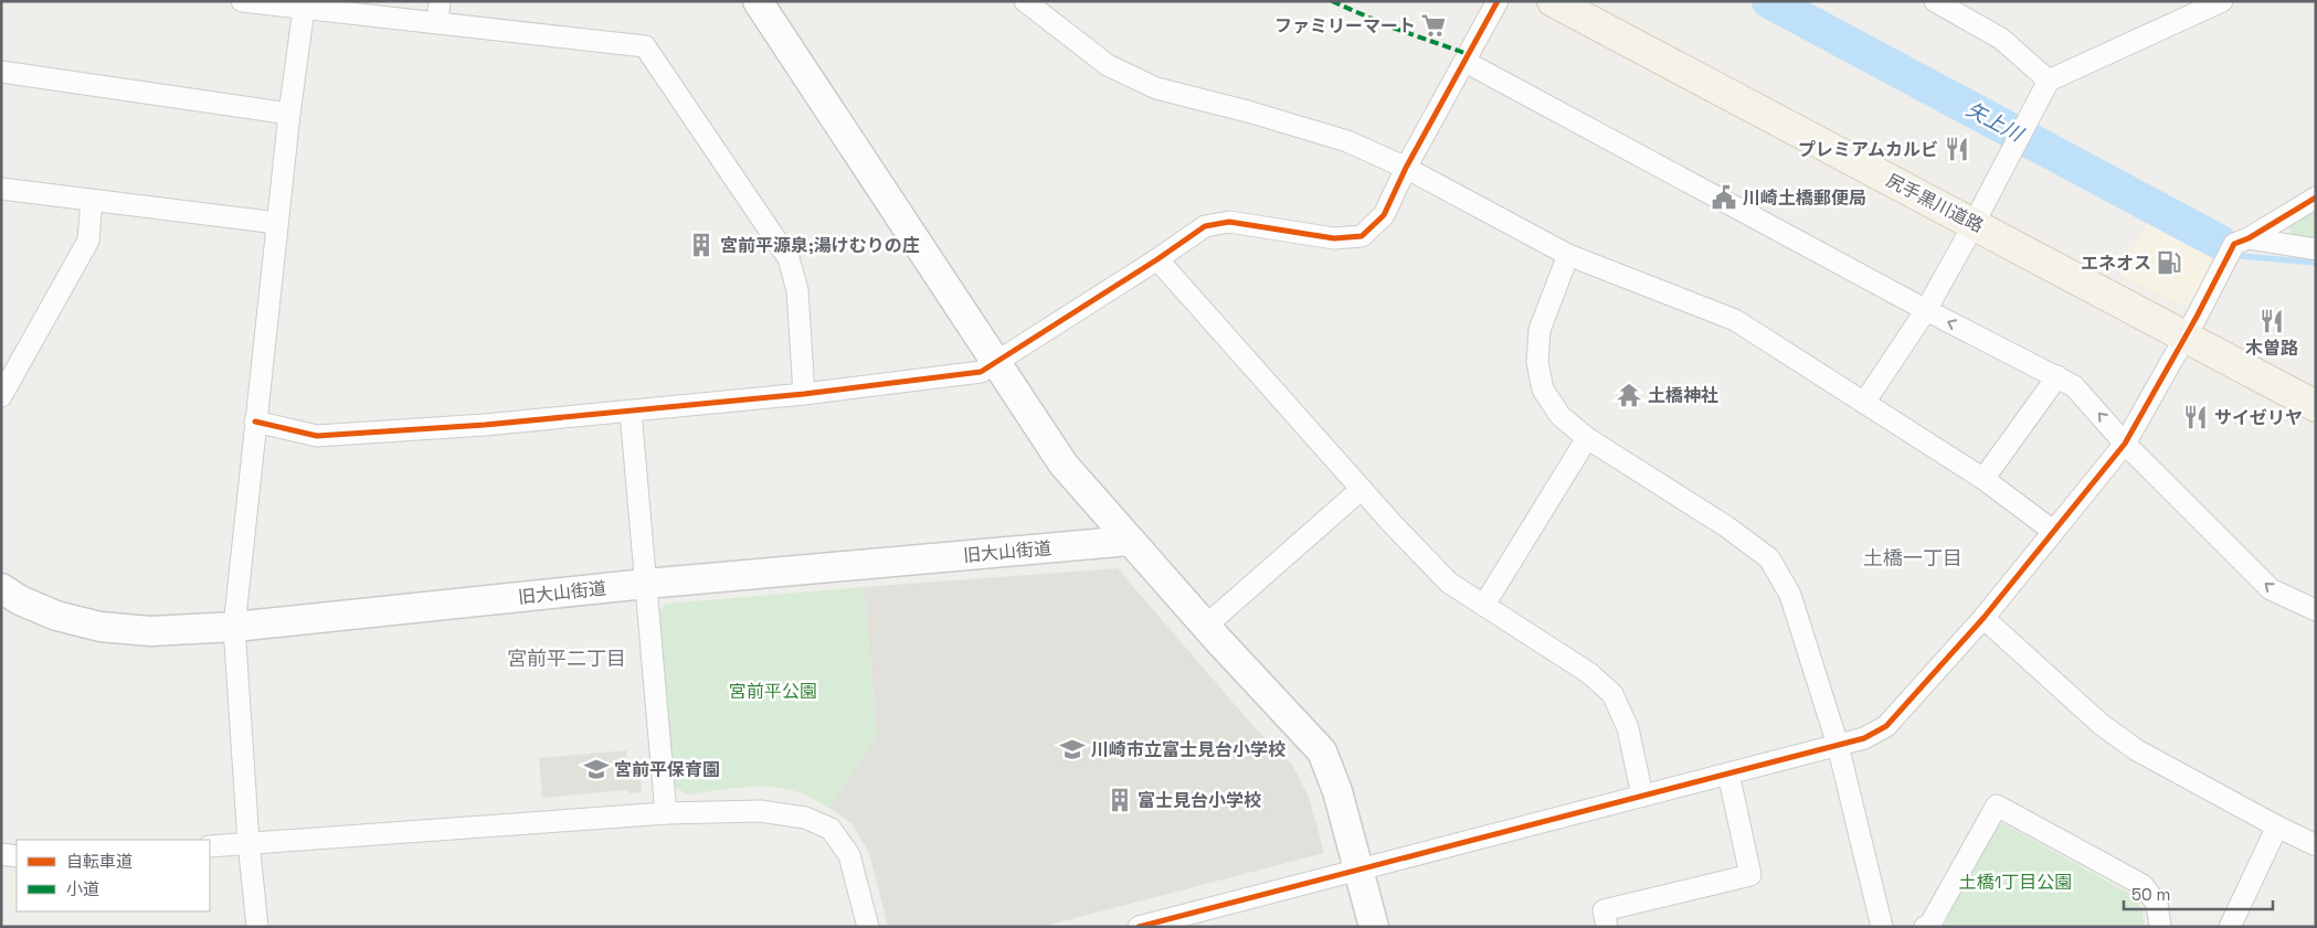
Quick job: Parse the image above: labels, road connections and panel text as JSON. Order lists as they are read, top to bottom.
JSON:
{
  "streets": {
    "main road": ["尻手黒川道路"],
    "street": ["旧大山街道"]
  },
  "districts": ["土橋一丁目", "宮前平二丁目"],
  "water": ["矢上川"],
  "parks": ["宮前平公園", "土橋1丁目公園"],
  "places": {
    "supermarket": ["ファミリーマート"],
    "restaurant": ["プレミアムカルビ", "木曽路", "サイゼリヤ"],
    "public building": ["川崎土橋郵便局"],
    "building": ["宮前平源泉;湯けむりの庄", "富士見台小学校"],
    "fuel station": ["エネオス"],
    "temple": ["土橋神社"],
    "school or university": ["川崎市立富士見台小学校", "宮前平保育園"]
  },
  "legend": ["自転車道", "小道"],
  "scale_bar": "50 m"
}
